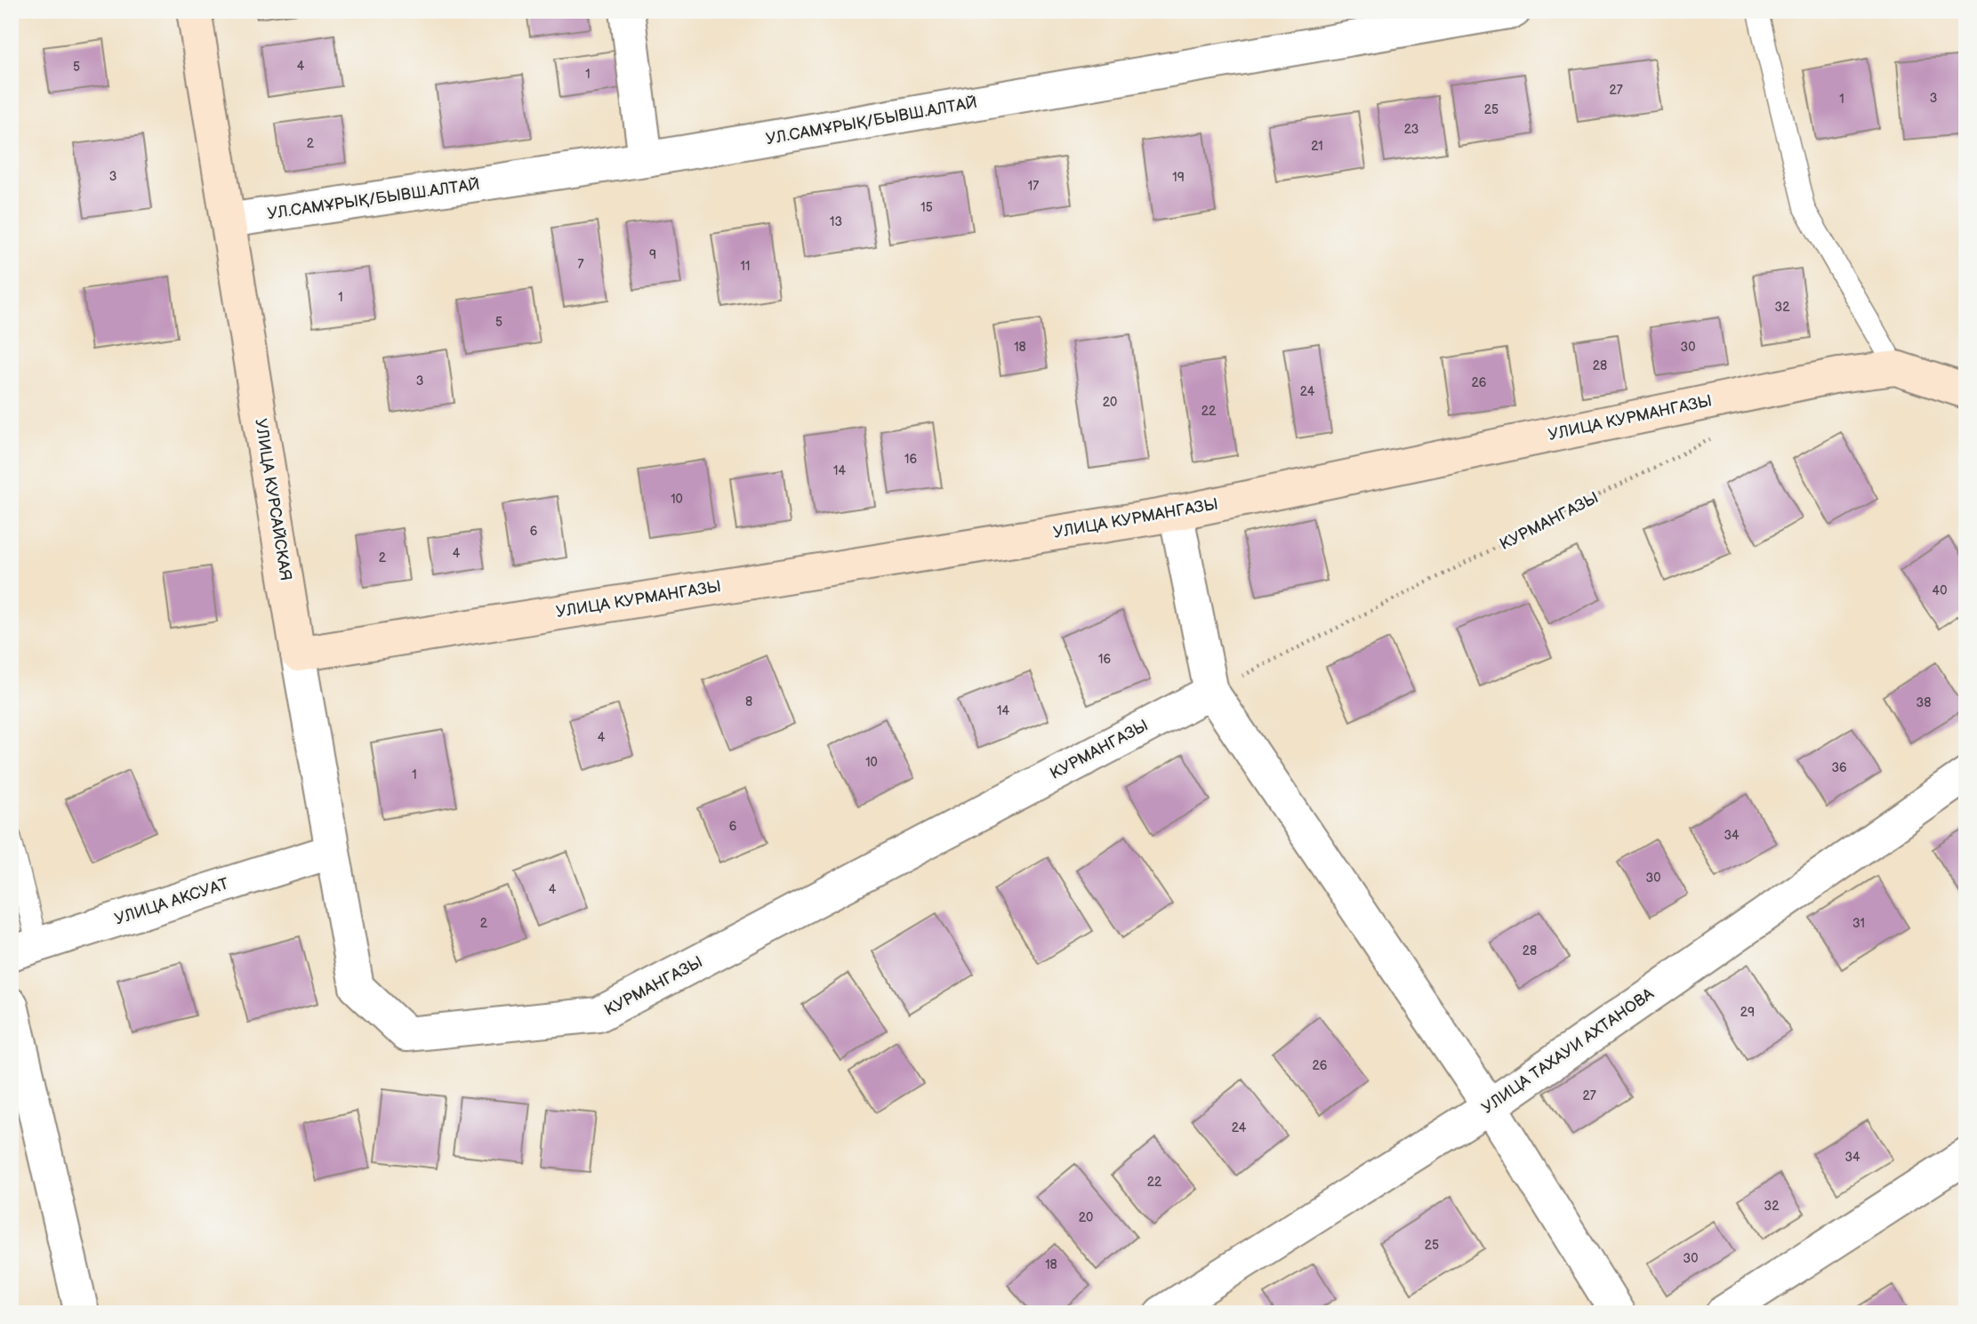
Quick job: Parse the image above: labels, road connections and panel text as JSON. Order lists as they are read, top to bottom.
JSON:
{
  "streets": {
    "street": [
      "УЛ.САМҰРЫҚ/БЫВШ.АЛТАЙ",
      "УЛИЦА КУРМАНГАЗЫ",
      "УЛИЦА КУРСАЙСКАЯ",
      "КУРМАНГАЗЫ",
      "УЛИЦА АКСУАТ",
      "УЛИЦА ТАХАУИ АХТАНОВА"
    ]
  },
  "crossings": [
    ["УЛ.САМҰРЫҚ/БЫВШ.АЛТАЙ", "УЛИЦА КУРСАЙСКАЯ"],
    ["УЛИЦА КУРМАНГАЗЫ", "УЛИЦА КУРСАЙСКАЯ"],
    ["УЛИЦА КУРСАЙСКАЯ", "КУРМАНГАЗЫ"],
    ["УЛИЦА КУРСАЙСКАЯ", "УЛИЦА АКСУАТ"]
  ],
  "house_numbers": [
    "4",
    "5",
    "1",
    "27",
    "3",
    "1",
    "25",
    "23",
    "2",
    "21",
    "3",
    "19",
    "17",
    "15",
    "13",
    "9",
    "7",
    "11",
    "1",
    "32",
    "5",
    "18",
    "30",
    "28",
    "3",
    "26",
    "24",
    "20",
    "22",
    "16",
    "14",
    "10",
    "6",
    "4",
    "2",
    "40",
    "16",
    "8",
    "38",
    "14",
    "4",
    "10",
    "36",
    "1",
    "6",
    "34",
    "30",
    "4",
    "2",
    "31",
    "28",
    "29",
    "26",
    "27",
    "24",
    "34",
    "22",
    "32",
    "20",
    "25",
    "30",
    "18"
  ]
}
